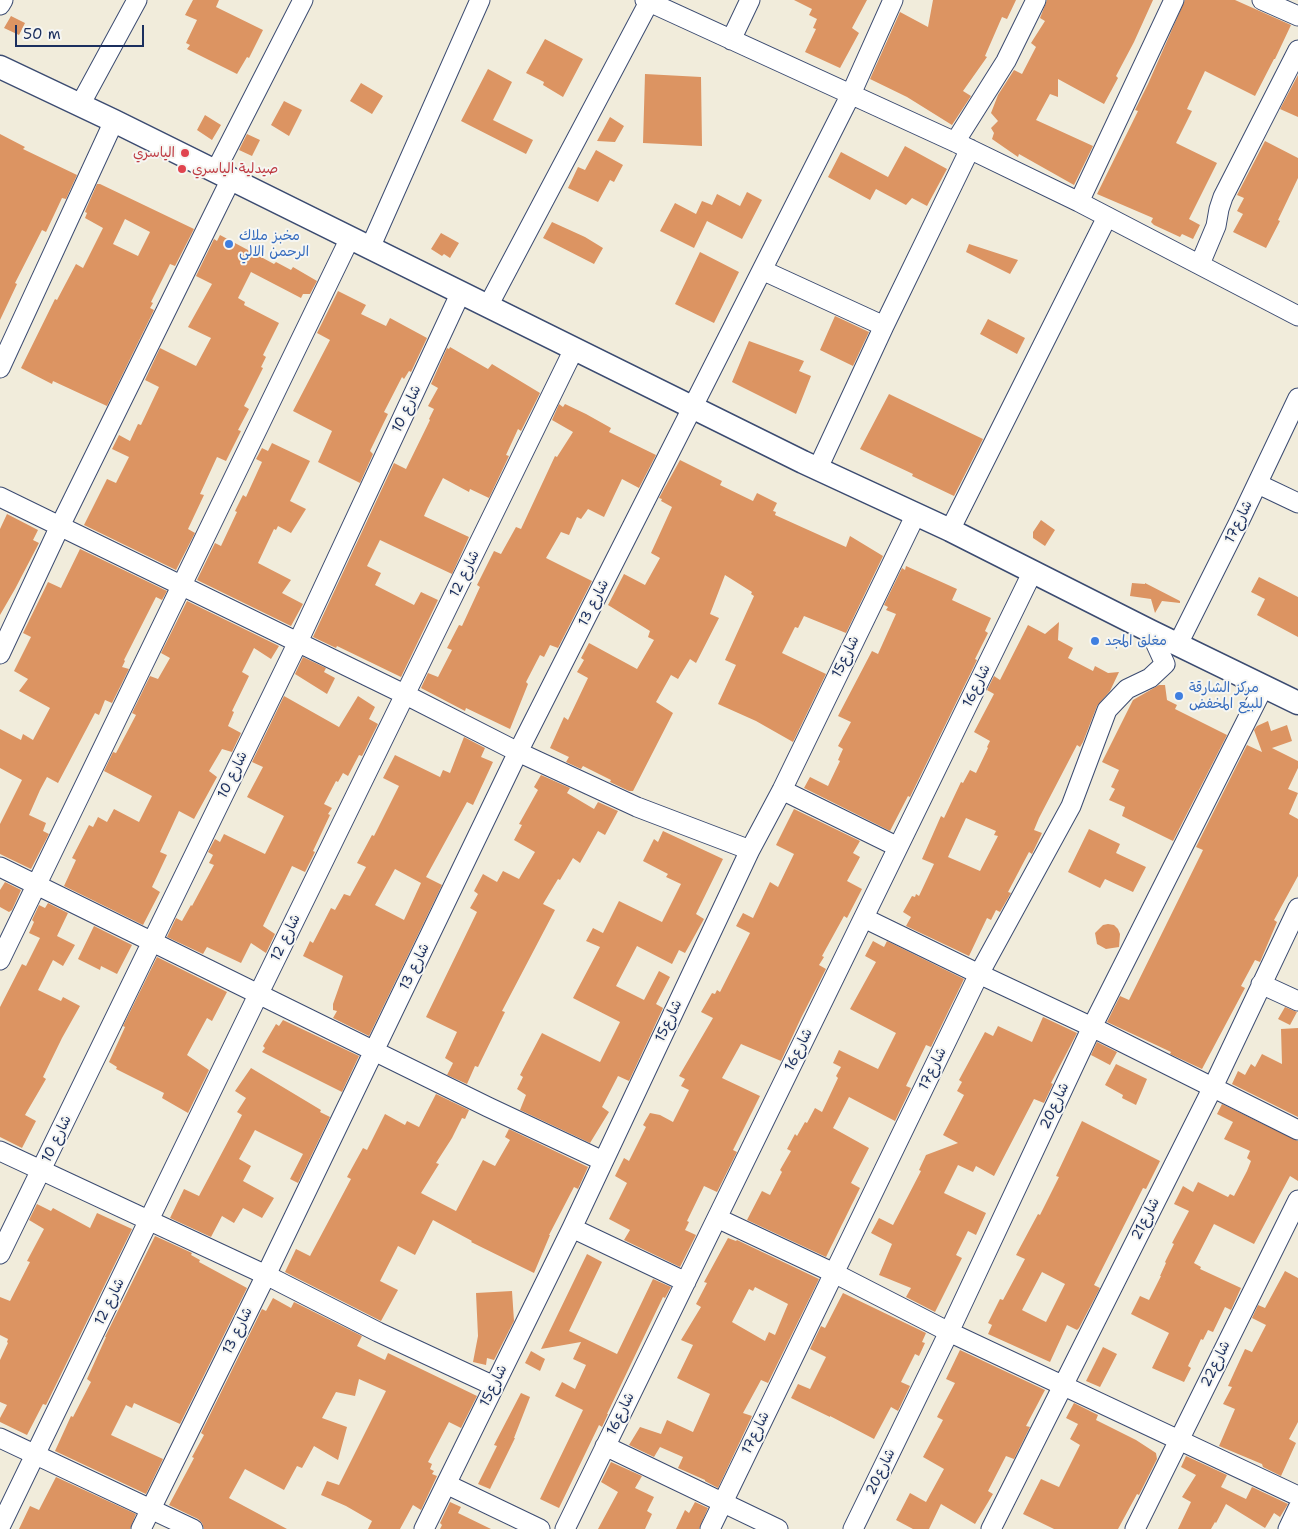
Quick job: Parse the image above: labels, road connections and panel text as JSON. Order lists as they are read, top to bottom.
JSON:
{
  "streets": {
    "street": [
      "شارع 10",
      "شارع17",
      "شارع 12",
      "شارع 13",
      "شارع15",
      "شارع16",
      "شارع20",
      "شارع21",
      "شارع22"
    ]
  },
  "places": [
    "الياسري",
    "صيدلية الياسري",
    "مخبز ملاك الرحمن الالي",
    "مغلق المجد",
    "مركز الشارقة للبيع المخفض"
  ],
  "scale_bar": "50 m"
}
